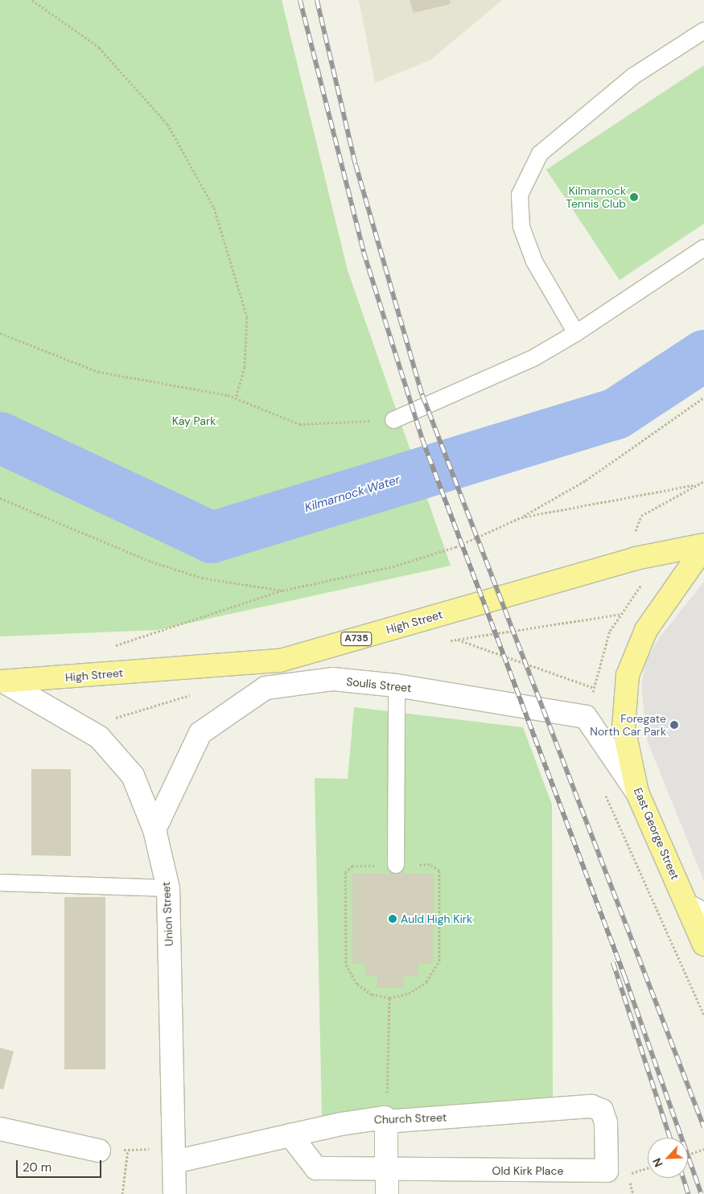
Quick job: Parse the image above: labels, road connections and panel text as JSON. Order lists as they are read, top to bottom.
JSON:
{
  "streets": {
    "main road": ["High Street", "A735", "East George Street"],
    "street": [
      "Soulis Street",
      "Union Street",
      "Church Street",
      "Old Kirk Place"
    ]
  },
  "crossings": [
    ["High Street", "East George Street"],
    ["High Street", "Union Street"],
    ["Soulis Street", "East George Street"],
    ["Soulis Street", "Union Street"],
    ["Union Street", "Church Street"],
    ["Church Street", "Old Kirk Place"]
  ],
  "water": ["Kilmarnock Water"],
  "parks": ["Kay Park"],
  "places": ["Kilmarnock Tennis Club", "Foregate North Car Park", "Auld High Kirk"],
  "scale_bar": "20 m",
  "north": "bottom left"
}
